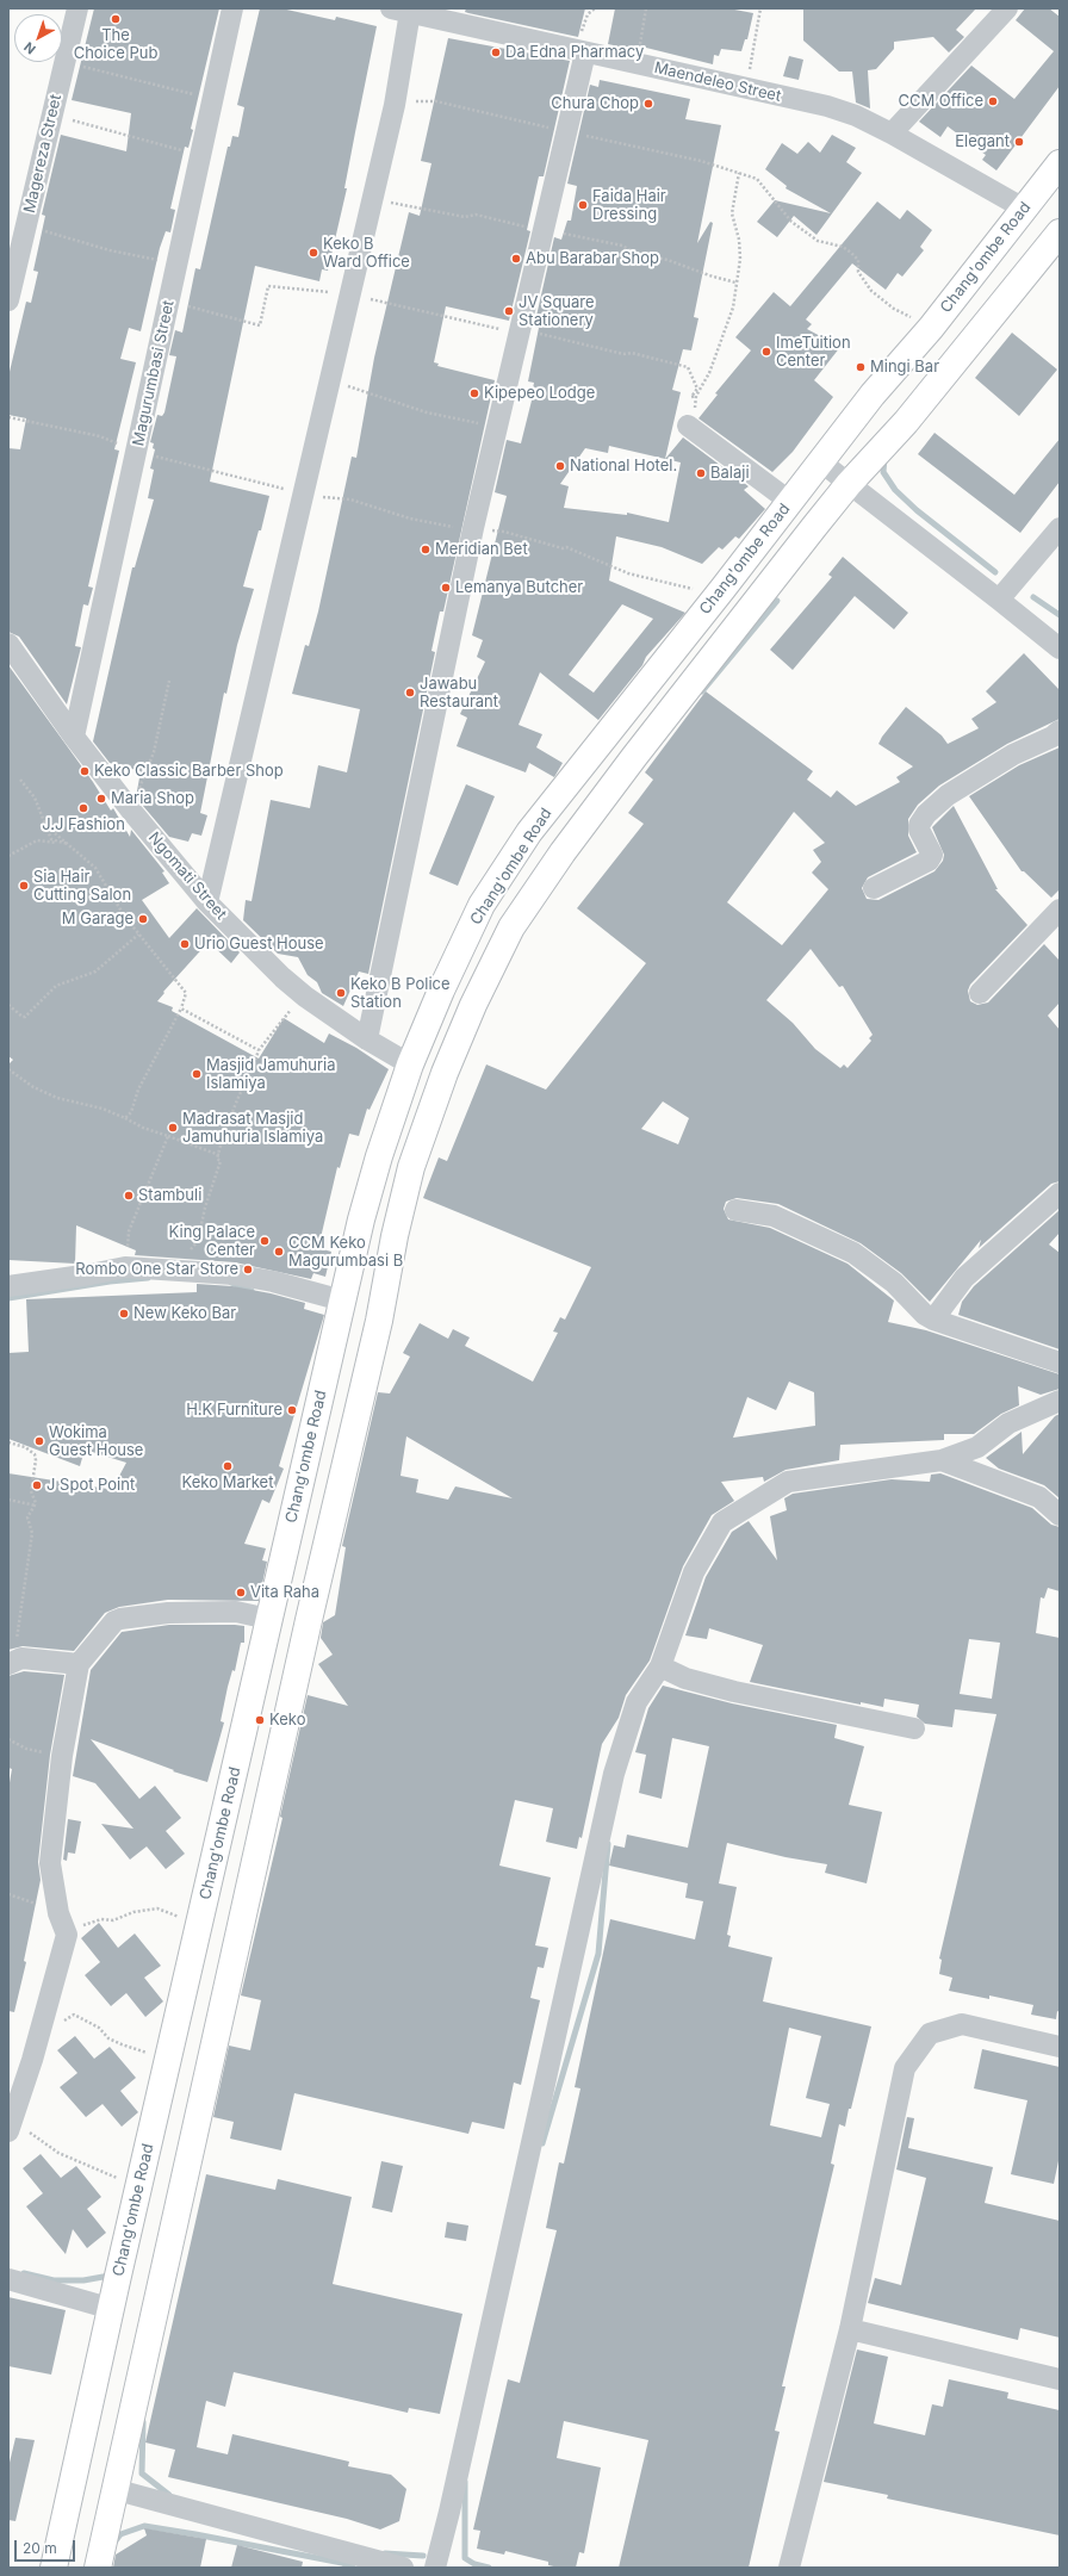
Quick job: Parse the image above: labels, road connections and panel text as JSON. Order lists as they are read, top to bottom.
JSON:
{
  "streets": {
    "main road": ["Chang'ombe Road"],
    "street": [
      "Maendeleo Street",
      "Magereza Street",
      "Magurumbasi Street",
      "Ngomati Street"
    ]
  },
  "crossings": [
    ["Maendeleo Street", "Chang'ombe Road"],
    ["Chang'ombe Road", "Ngomati Street"],
    ["Magurumbasi Street", "Ngomati Street"]
  ],
  "places": [
    "The Choice Pub",
    "Da Edna Pharmacy",
    "CCM Office",
    "Chura Chop",
    "Elegant",
    "Faida Hair Dressing",
    "Keko B Ward Office",
    "Abu Barabar Shop",
    "JV Square Stationery",
    "ImeTuition Center",
    "Mingi Bar",
    "Kipepeo Lodge",
    "National Hotel.",
    "Balaji",
    "Meridian Bet",
    "Lemanya Butcher",
    "Jawabu Restaurant",
    "Keko Classic Barber Shop",
    "Maria Shop",
    "J.J Fashion",
    "Sia Hair Cutting Salon",
    "M Garage",
    "Urio Guest House",
    "Keko B Police Station",
    "Masjid Jamuhuria Islamiya",
    "Madrasat Masjid Jamuhuria Islamiya",
    "Stambuli",
    "King Palace Center",
    "CCM Keko Magurumbasi B",
    "Rombo One Star Store",
    "New Keko Bar",
    "H.K Furniture",
    "Wokima Guest House",
    "Keko Market",
    "J Spot Point",
    "Vita Raha",
    "Keko"
  ],
  "scale_bar": "20 m",
  "north": "bottom left"
}
